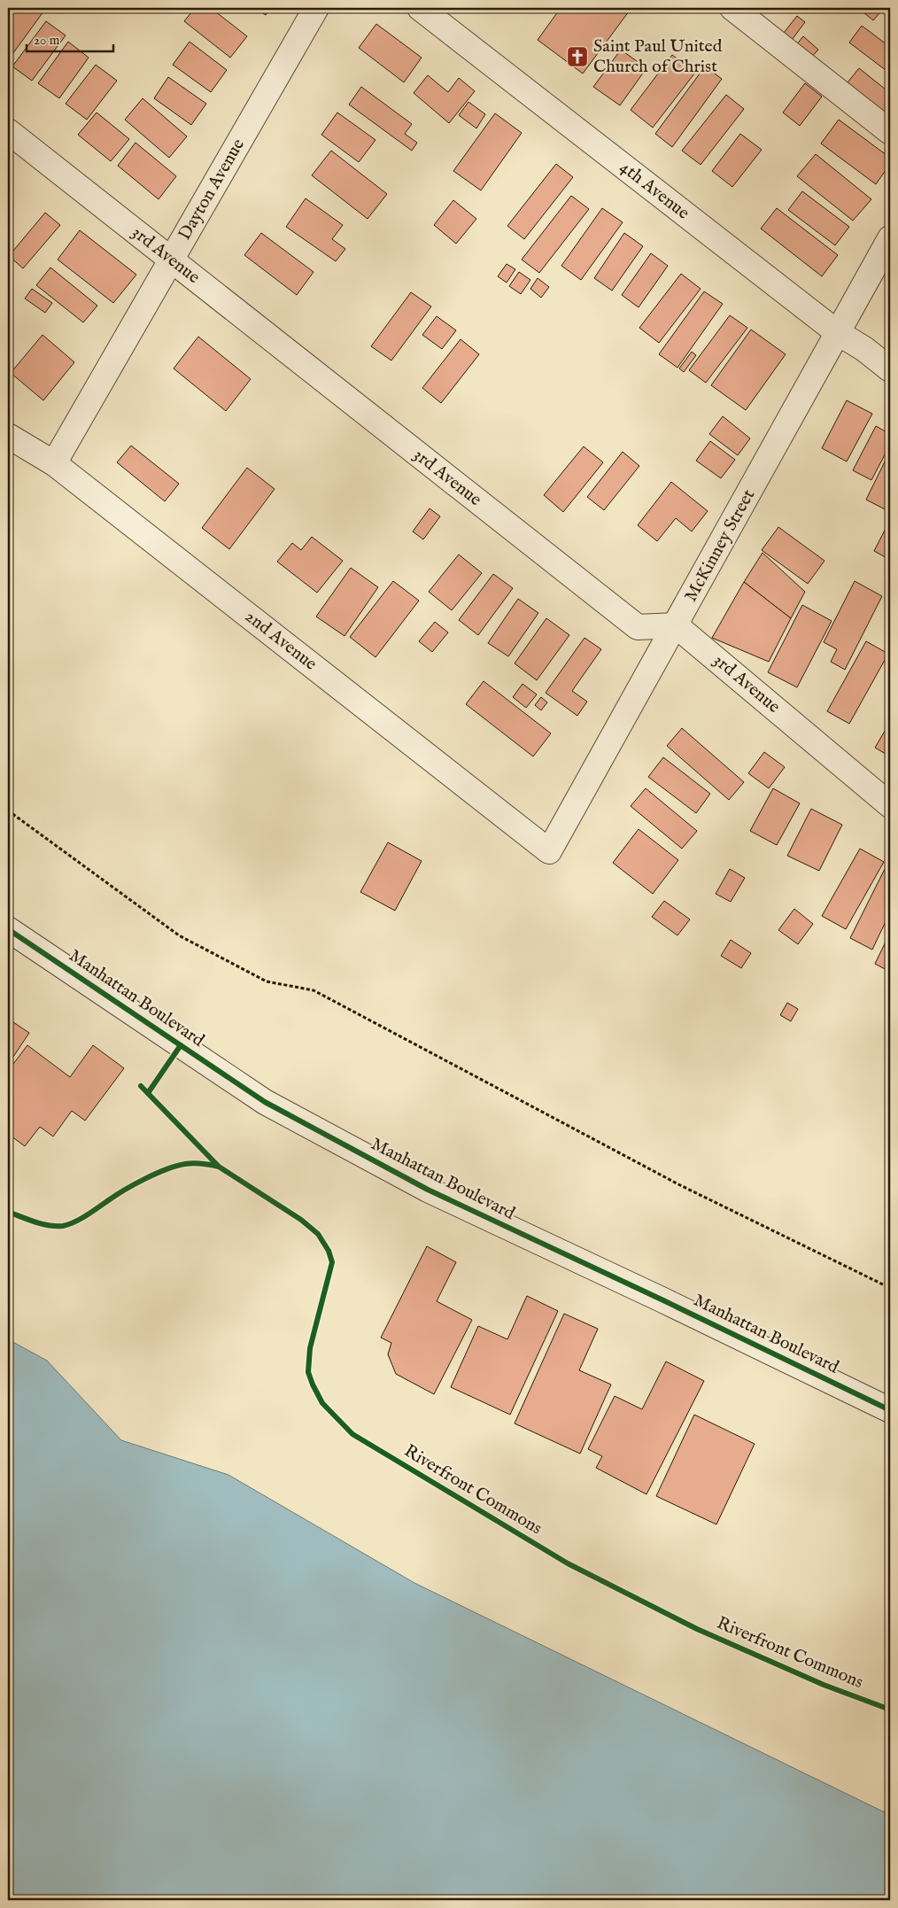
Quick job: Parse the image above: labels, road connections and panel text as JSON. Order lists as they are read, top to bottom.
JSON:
{
  "streets": {
    "street": [
      "Dayton Avenue",
      "4th Avenue",
      "3rd Avenue",
      "McKinney Street",
      "2nd Avenue",
      "Manhattan Boulevard"
    ],
    "cycle path": ["Riverfront Commons"]
  },
  "crossings": [
    ["Dayton Avenue", "3rd Avenue"],
    ["Dayton Avenue", "2nd Avenue"],
    ["4th Avenue", "McKinney Street"],
    ["3rd Avenue", "McKinney Street"],
    ["McKinney Street", "2nd Avenue"]
  ],
  "places": {
    "church": ["Saint Paul United Church of Christ"]
  },
  "scale_bar": "20 m"
}
